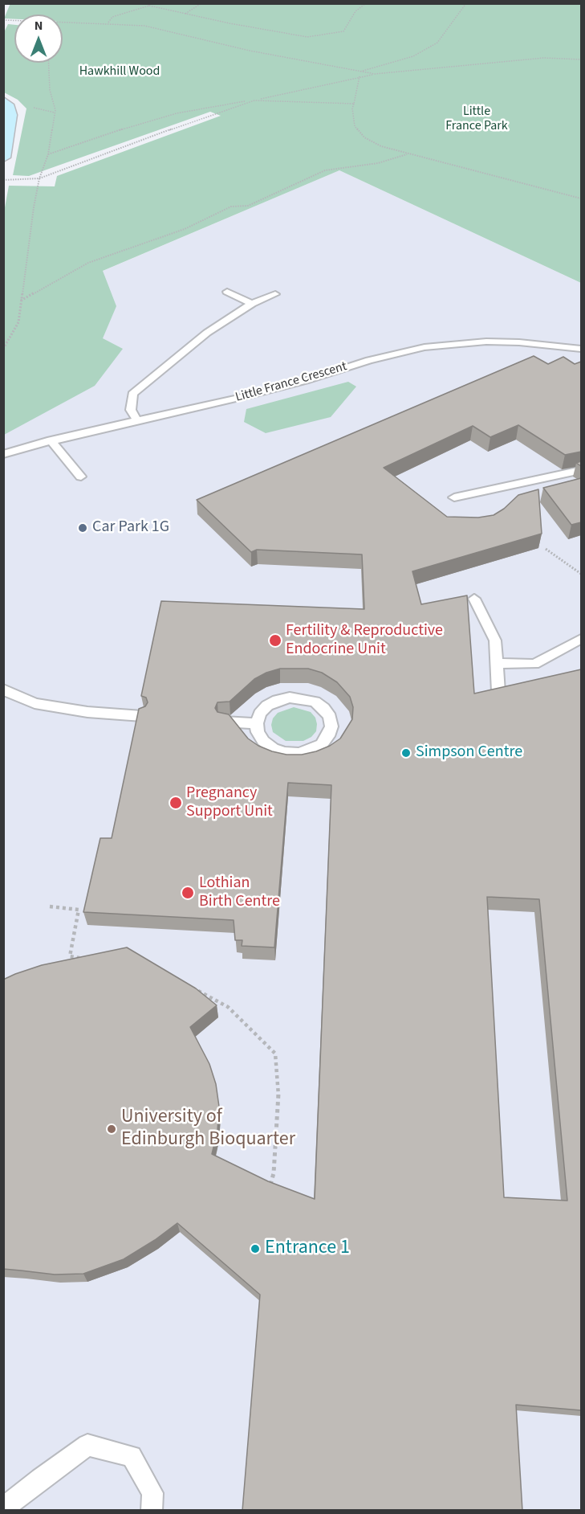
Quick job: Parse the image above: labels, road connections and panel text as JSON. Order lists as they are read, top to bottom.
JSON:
{
  "streets": {
    "lane": ["Little France Crescent"]
  },
  "parks": ["Hawkhill Wood", "Little France Park"],
  "places": [
    "Car Park 1G",
    "Fertility & Reproductive Endocrine Unit",
    "Simpson Centre",
    "Pregnancy Support Unit",
    "Lothian Birth Centre",
    "University of Edinburgh Bioquarter",
    "Entrance 1"
  ],
  "north": "top"
}
